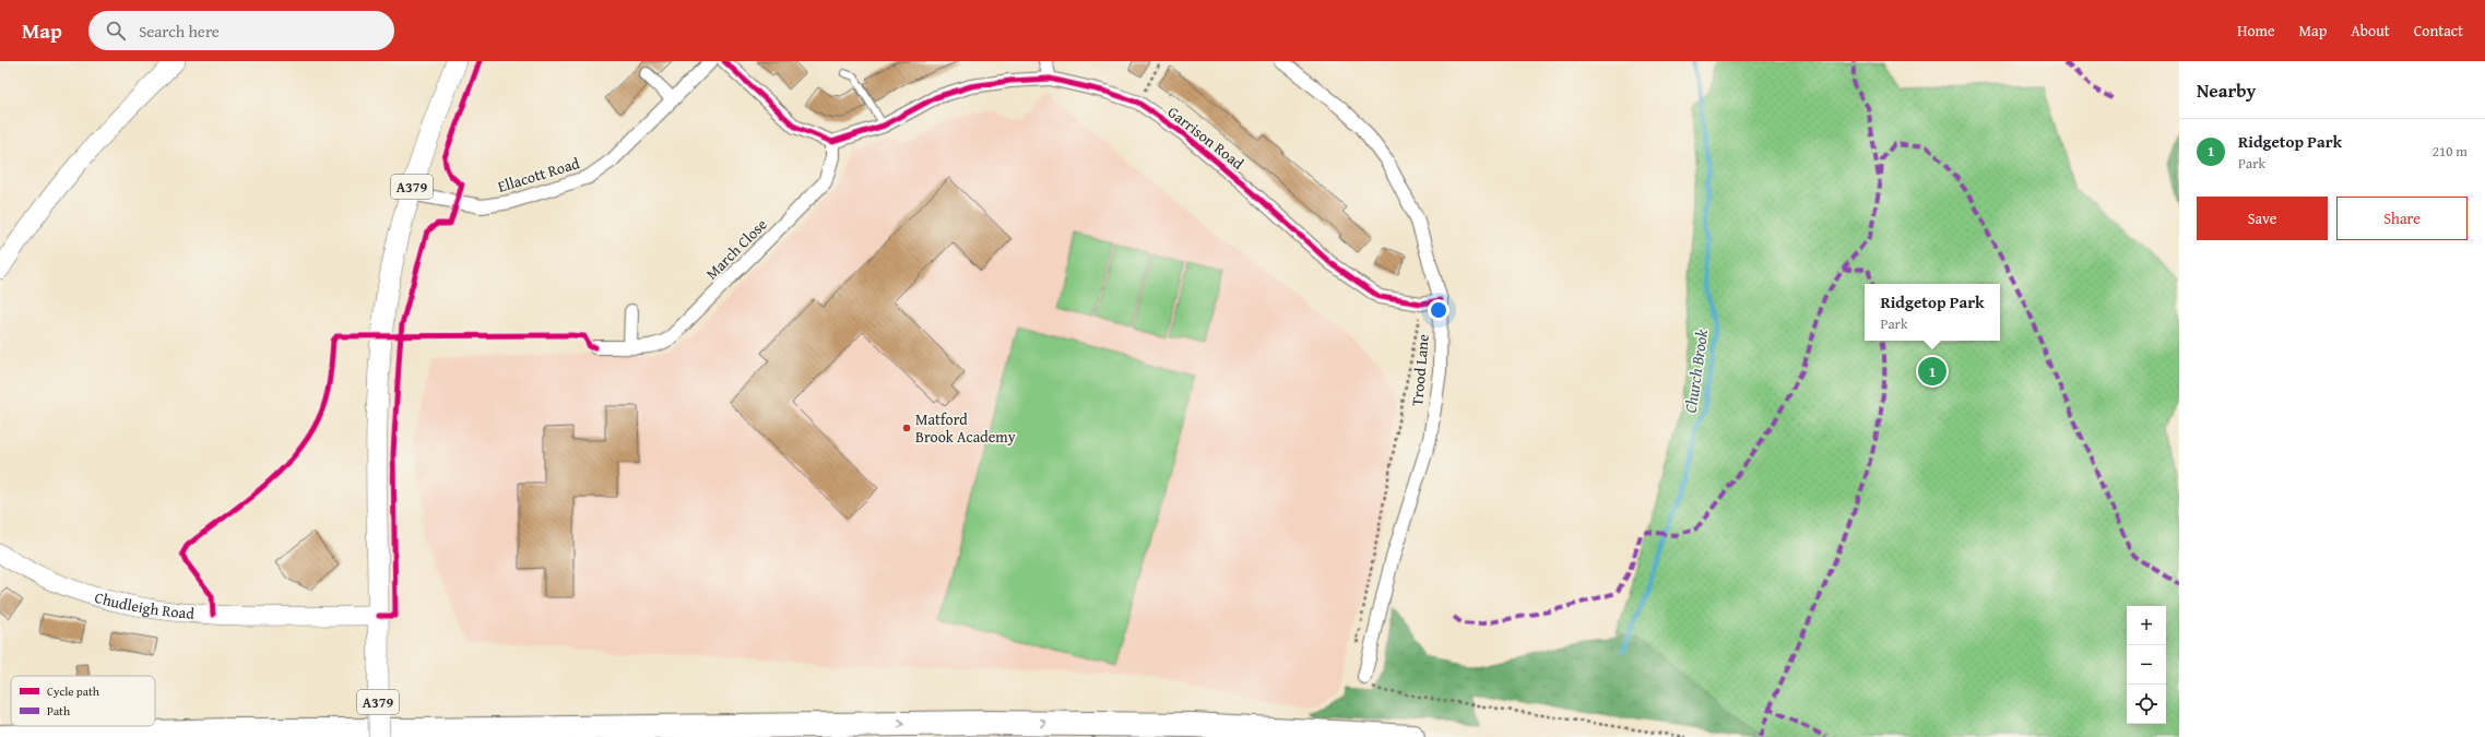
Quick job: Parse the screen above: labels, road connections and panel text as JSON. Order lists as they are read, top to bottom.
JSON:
{
  "streets": {
    "main road": ["A379"],
    "street": [
      "Garrison Road",
      "Ellacott Road",
      "March Close",
      "Trood Lane",
      "Chudleigh Road"
    ]
  },
  "crossings": [
    ["Garrison Road", "March Close"],
    ["Garrison Road", "Trood Lane"],
    ["Ellacott Road", "A379"],
    ["A379", "Chudleigh Road"]
  ],
  "water": ["Church Brook"],
  "places": ["Matford Brook Academy"],
  "legend": ["Cycle path", "Path"],
  "page": {
    "header": "Map",
    "search": "Search here",
    "nav": [
      "Home",
      "Map",
      "About",
      "Contact"
    ],
    "heading": "Nearby",
    "list": [
      {
        "mark": "1",
        "name": "Ridgetop Park",
        "note": "Park",
        "value": "210 m"
      }
    ],
    "buttons": ["Save", "Share"],
    "popup": ["Ridgetop Park", "Park"],
    "pins": "1",
    "map_buttons": ["+", "−"]
  }
}
